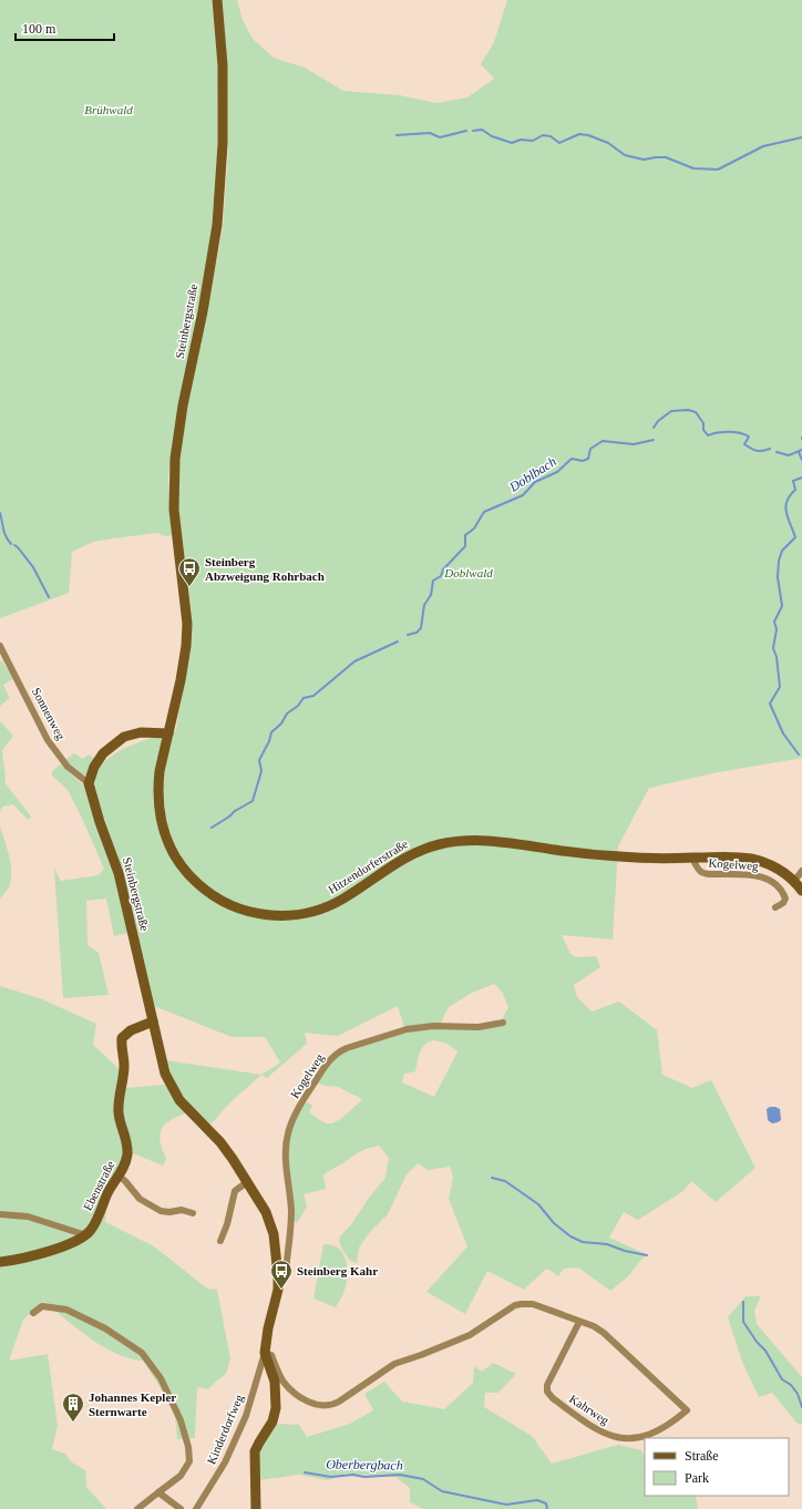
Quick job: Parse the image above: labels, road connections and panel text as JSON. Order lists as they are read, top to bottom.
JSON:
{
  "streets": {
    "main road": ["Steinbergstraße", "Hitzendorferstraße", "Ebenstraße"],
    "street": [
      "Sonnenweg",
      "Kogelweg",
      "Kahrweg",
      "Kinderdorfweg"
    ]
  },
  "crossings": [
    ["Steinbergstraße", "Sonnenweg"],
    ["Steinbergstraße", "Kogelweg"],
    ["Steinbergstraße", "Hitzendorferstraße"],
    ["Steinbergstraße", "Ebenstraße"],
    ["Steinbergstraße", "Kahrweg"],
    ["Steinbergstraße", "Kinderdorfweg"],
    ["Kogelweg", "Hitzendorferstraße"],
    ["Kahrweg", "Kinderdorfweg"]
  ],
  "water": ["Doblbach", "Oberbergbach"],
  "parks": ["Brühwald", "Doblwald"],
  "places": {
    "bus stop": ["Steinberg Abzweigung Rohrbach", "Steinberg Kahr"],
    "building": ["Johannes Kepler Sternwarte"]
  },
  "legend": ["Straße", "Park"],
  "scale_bar": "100 m"
}
